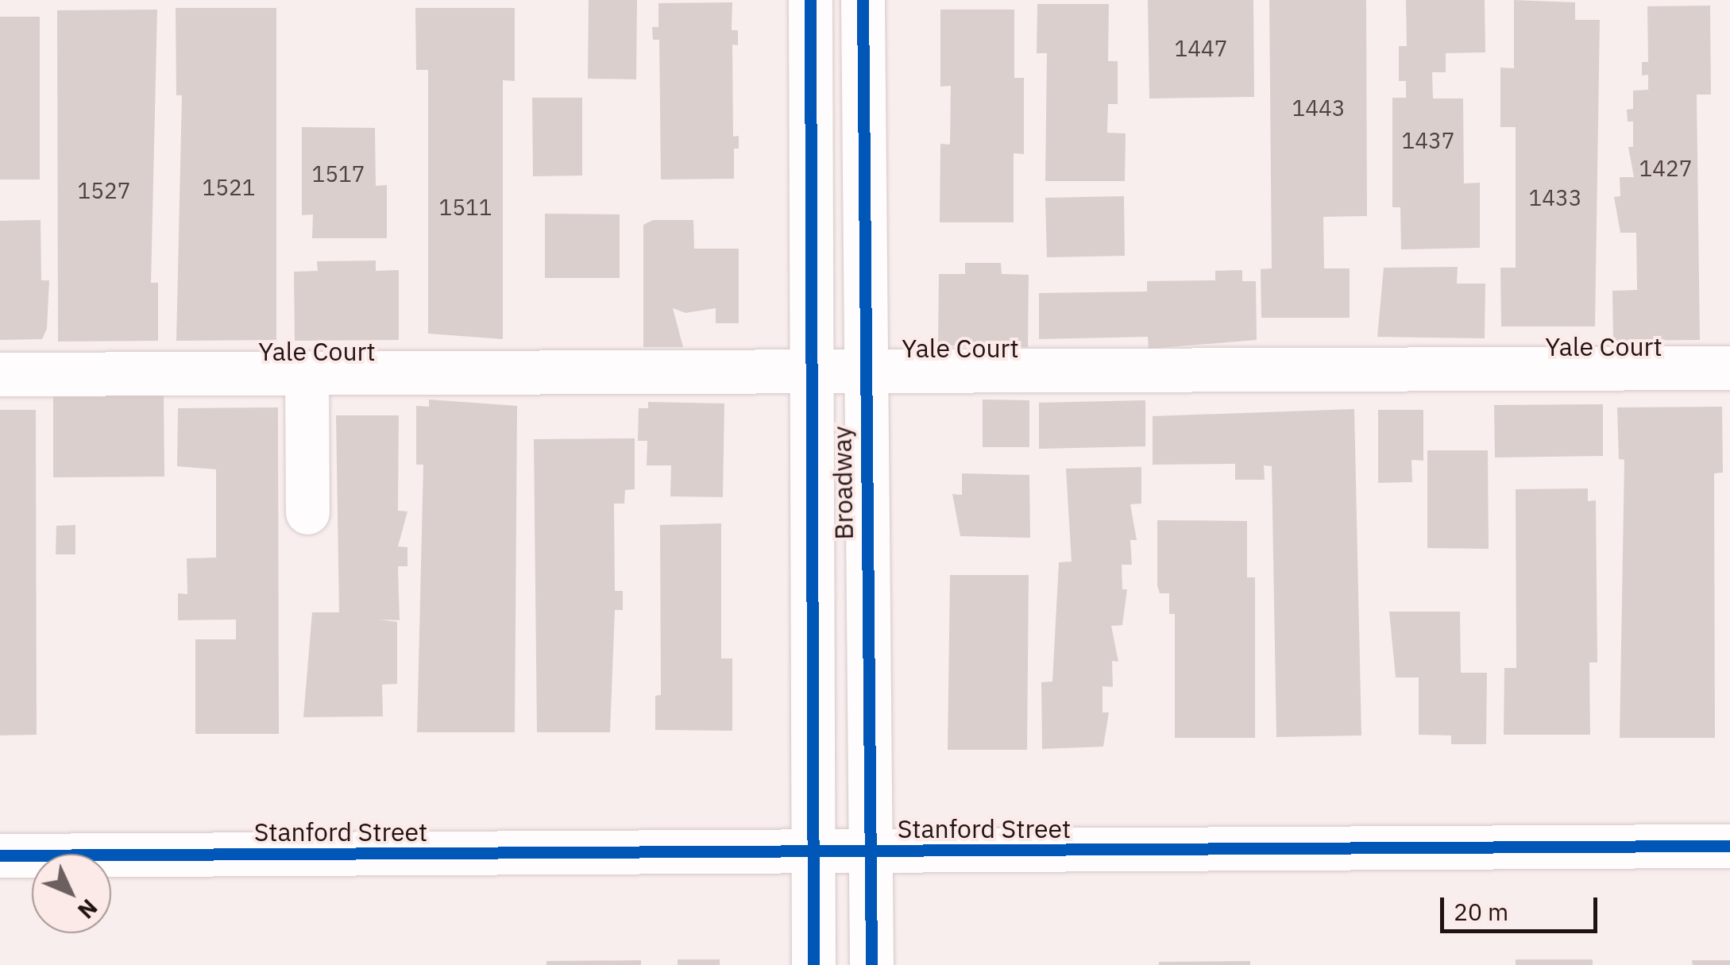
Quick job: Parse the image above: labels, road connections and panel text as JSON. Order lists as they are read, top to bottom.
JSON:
{
  "streets": {
    "street": ["Yale Court", "Broadway", "Stanford Street"]
  },
  "crossings": [
    ["Yale Court", "Broadway"],
    ["Broadway", "Stanford Street"]
  ],
  "house_numbers": [
    "1447",
    "1443",
    "1437",
    "1427",
    "1517",
    "1521",
    "1527",
    "1433",
    "1511"
  ],
  "scale_bar": "20 m",
  "north": "bottom right"
}
